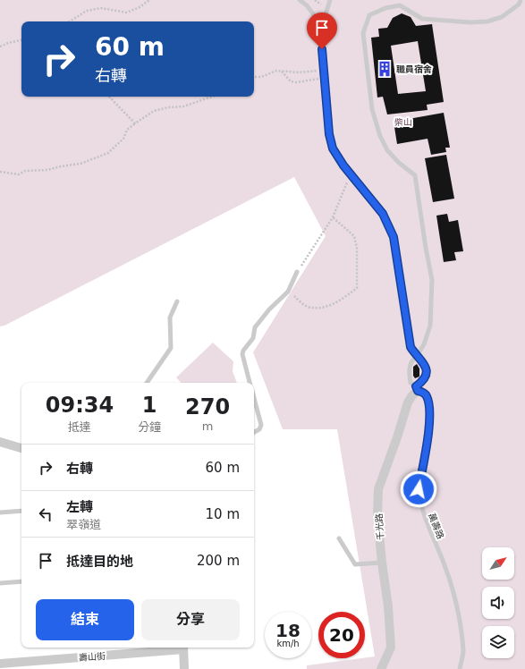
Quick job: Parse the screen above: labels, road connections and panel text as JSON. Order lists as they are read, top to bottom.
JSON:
{
  "streets": {
    "street": ["千光路", "壽山街"],
    "lane": ["萬壽路"]
  },
  "crossings": [
    ["萬壽路", "千光路"]
  ],
  "parks": ["柴山"],
  "places": {
    "building": ["職員宿舍"]
  },
  "north": "top right",
  "page": {
    "turn": ["60 m", "右轉"],
    "eta": [
      "09:34",
      "抵達",
      "1",
      "分鐘",
      "270",
      "m"
    ],
    "list": [
      {
        "name": "右轉",
        "value": "60 m"
      },
      {
        "name": "左轉",
        "note": "翠嶺道",
        "value": "10 m"
      },
      {
        "name": "抵達目的地",
        "value": "200 m"
      }
    ],
    "buttons": ["結束", "分享"],
    "speed": "18 km/h",
    "limit": "20"
  }
}
